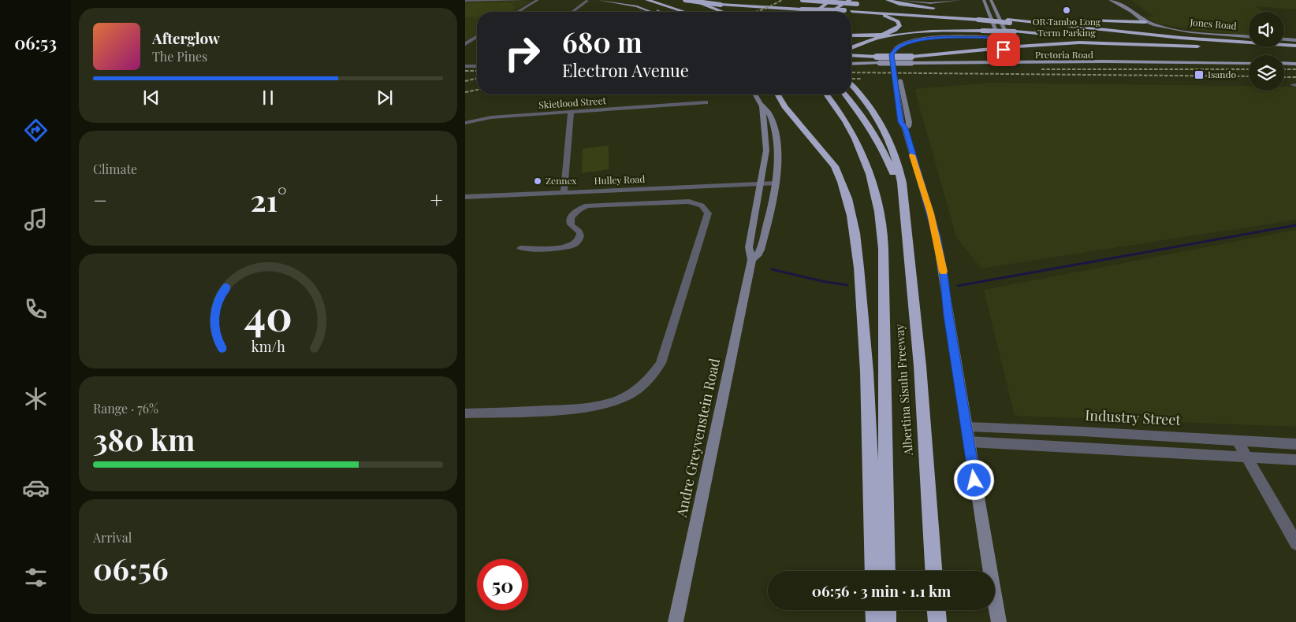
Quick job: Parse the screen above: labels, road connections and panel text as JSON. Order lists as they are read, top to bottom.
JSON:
{
  "streets": {
    "highway": ["Albertina Sisulu Freeway"],
    "main road": ["Jones Road", "Pretoria Road", "Andre Greyvenstein Road"],
    "street": ["Skietlood Street", "Hulley Road", "Industry Street"]
  },
  "crossings": [
    ["Hulley Road", "Andre Greyvenstein Road"]
  ],
  "places": {
    "other": ["OR Tambo Long Term Parking", "Zennex"],
    "transit": ["Isando"]
  },
  "page": {
    "tabs": "06:53",
    "turn": ["680 m", "Electron Avenue"],
    "song": ["Afterglow", "The Pines"],
    "tile": [
      "Climate",
      ["Range · 76%", "380 km"],
      ["Arrival", "06:56"]
    ],
    "heat": ["−", "21°", "+"],
    "limit": "50",
    "trip": "06:56 · 3 min · 1.1 km",
    "gauge": ["40", "km/h"]
  }
}
